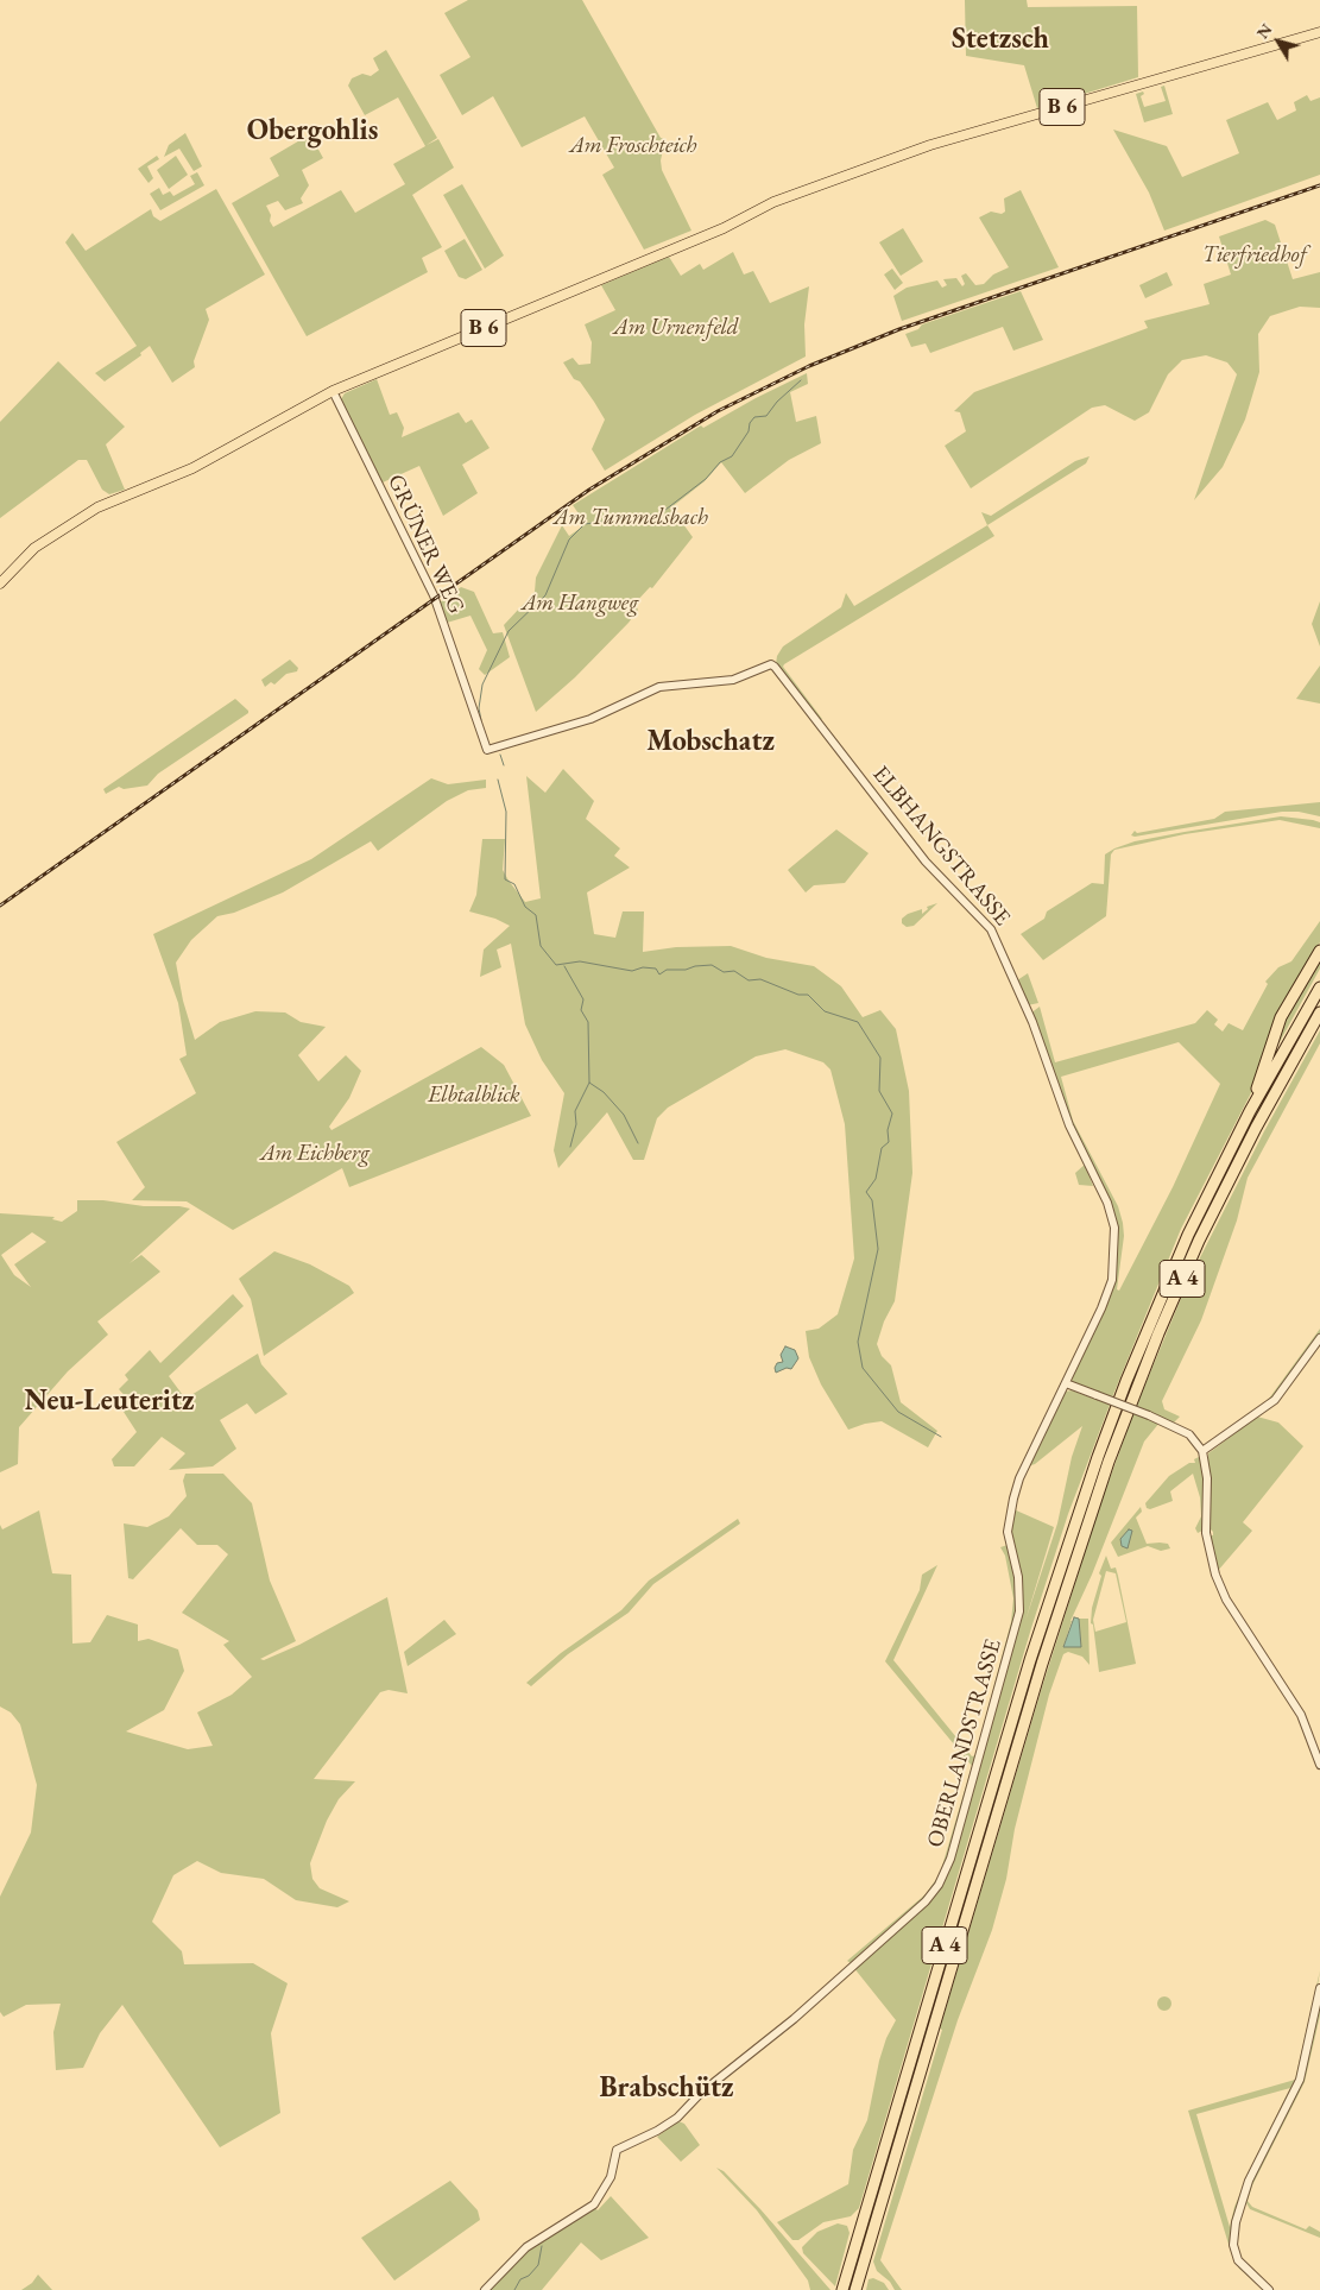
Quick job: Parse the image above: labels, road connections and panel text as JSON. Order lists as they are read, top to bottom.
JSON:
{
  "streets": {
    "highway": ["A 4"],
    "main road": ["B 6"],
    "street": ["GRÜNER WEG", "ELBHANGSTRASSE", "OBERLANDSTRASSE"]
  },
  "crossings": [
    ["B 6", "GRÜNER WEG"],
    ["GRÜNER WEG", "ELBHANGSTRASSE"],
    ["ELBHANGSTRASSE", "OBERLANDSTRASSE"]
  ],
  "districts": [
    "Stetzsch",
    "Obergohlis",
    "Mobschatz",
    "Neu-Leuteritz",
    "Brabschütz"
  ],
  "parks": [
    "Am Froschteich",
    "Tierfriedhof",
    "Am Urnenfeld",
    "Am Tummelsbach",
    "Am Hangweg",
    "Elbtalblick",
    "Am Eichberg"
  ],
  "north": "top left"
}
